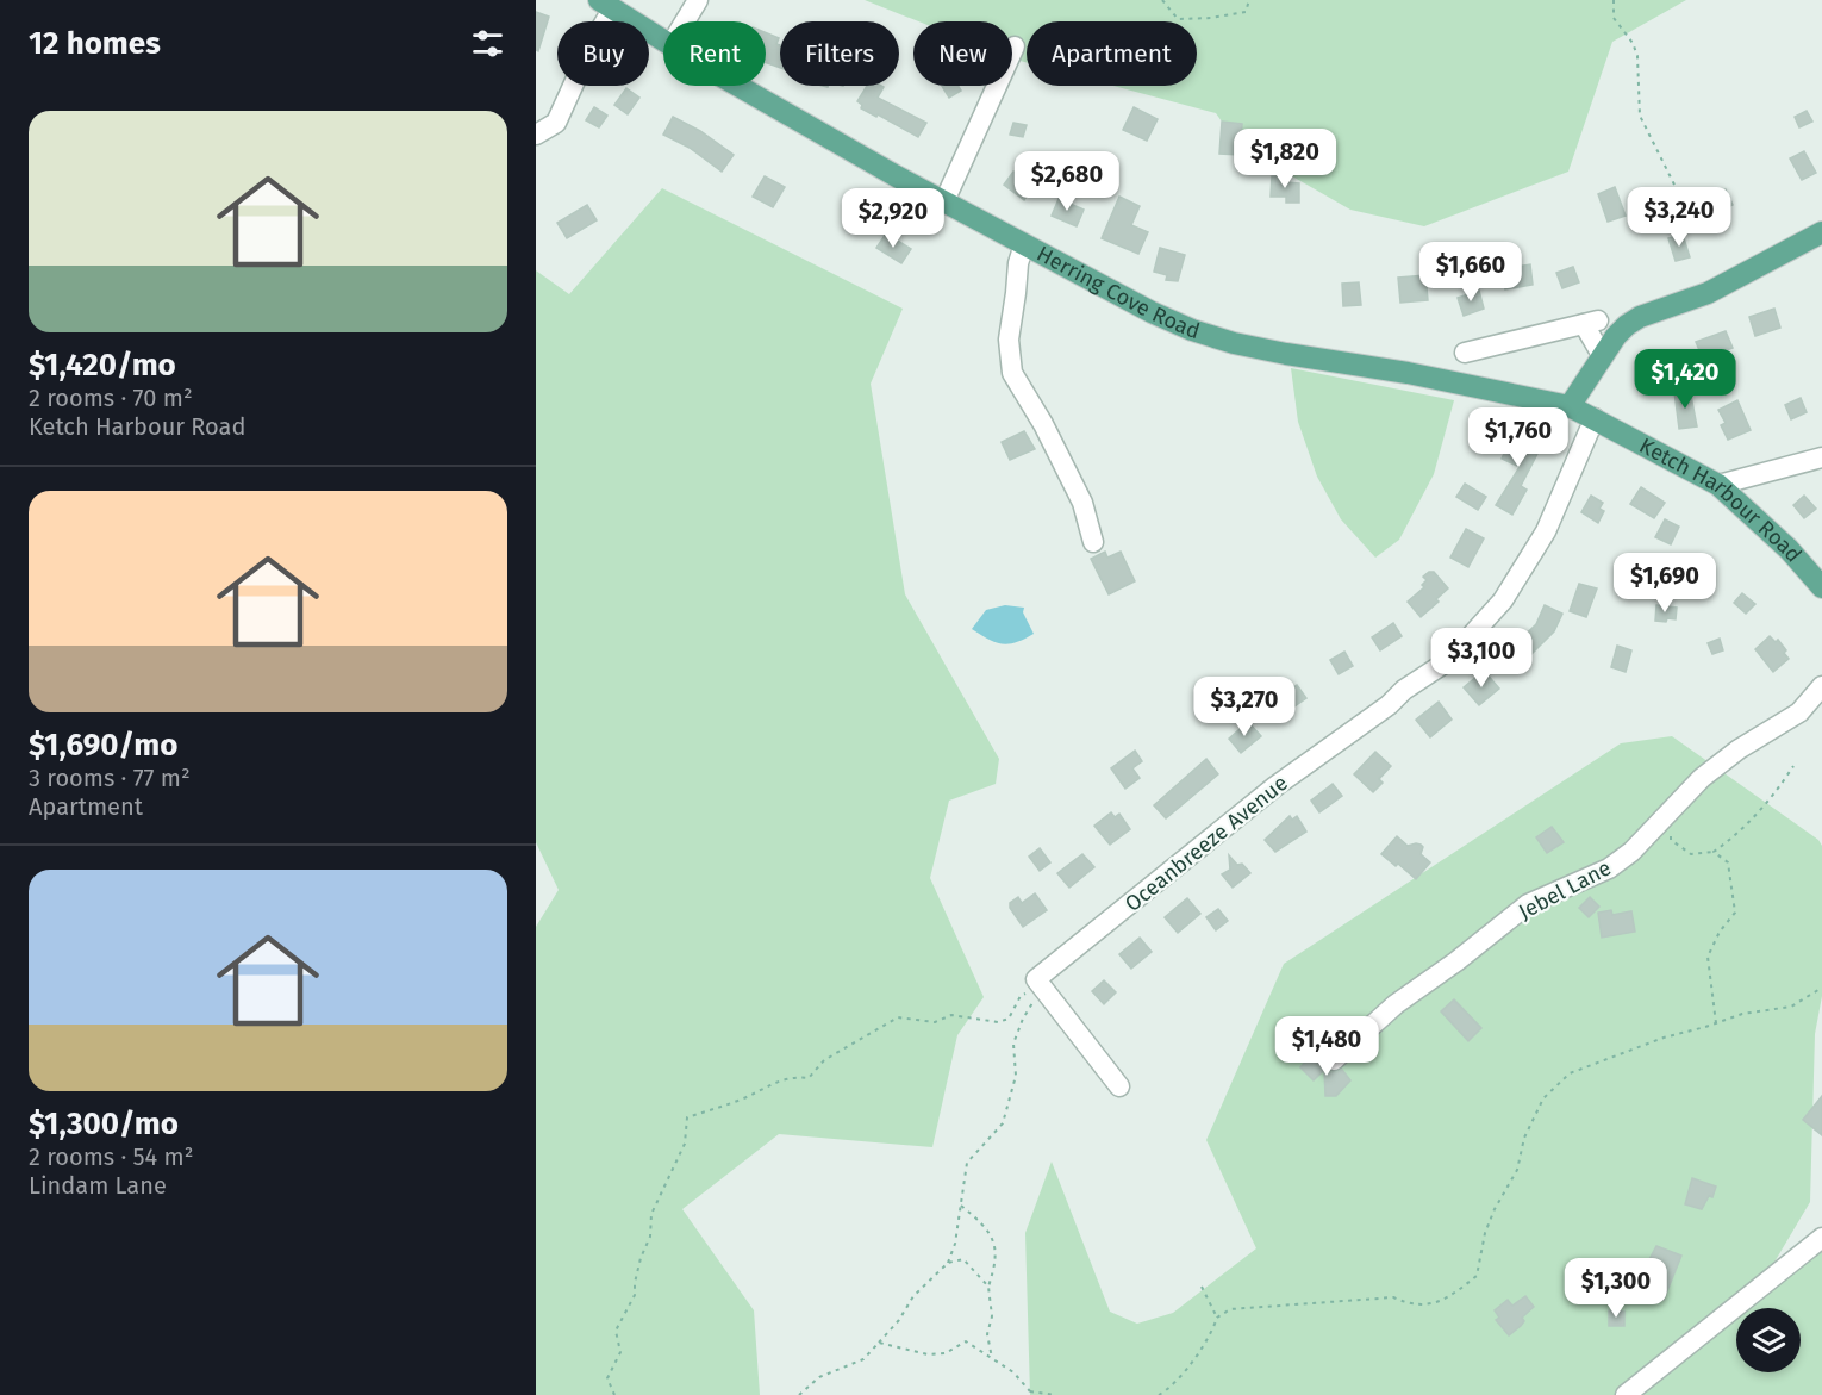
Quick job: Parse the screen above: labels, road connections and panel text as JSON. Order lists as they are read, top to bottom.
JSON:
{
  "streets": {
    "main road": ["Herring Cove Road", "Ketch Harbour Road"],
    "street": ["Oceanbreeze Avenue", "Jebel Lane"]
  },
  "crossings": [
    ["Herring Cove Road", "Ketch Harbour Road"],
    ["Ketch Harbour Road", "Oceanbreeze Avenue"]
  ],
  "page": {
    "heading": "12 homes",
    "chip": [
      "Buy",
      "Rent",
      "Filters",
      "New",
      "Apartment"
    ],
    "list": [
      {
        "name": "$1,420/mo",
        "note": "2 rooms · 70 m² · Ketch Harbour Road"
      },
      {
        "name": "$1,690/mo",
        "note": "3 rooms · 77 m² · Apartment"
      },
      {
        "name": "$1,300/mo",
        "note": "2 rooms · 54 m² · Lindam Lane"
      }
    ],
    "price": [
      "$1,820",
      "$2,680",
      "$3,240",
      "$2,920",
      "$1,660",
      "$1,420",
      "$1,760",
      "$1,690",
      "$3,100",
      "$3,270",
      "$1,480",
      "$1,300"
    ]
  }
}
